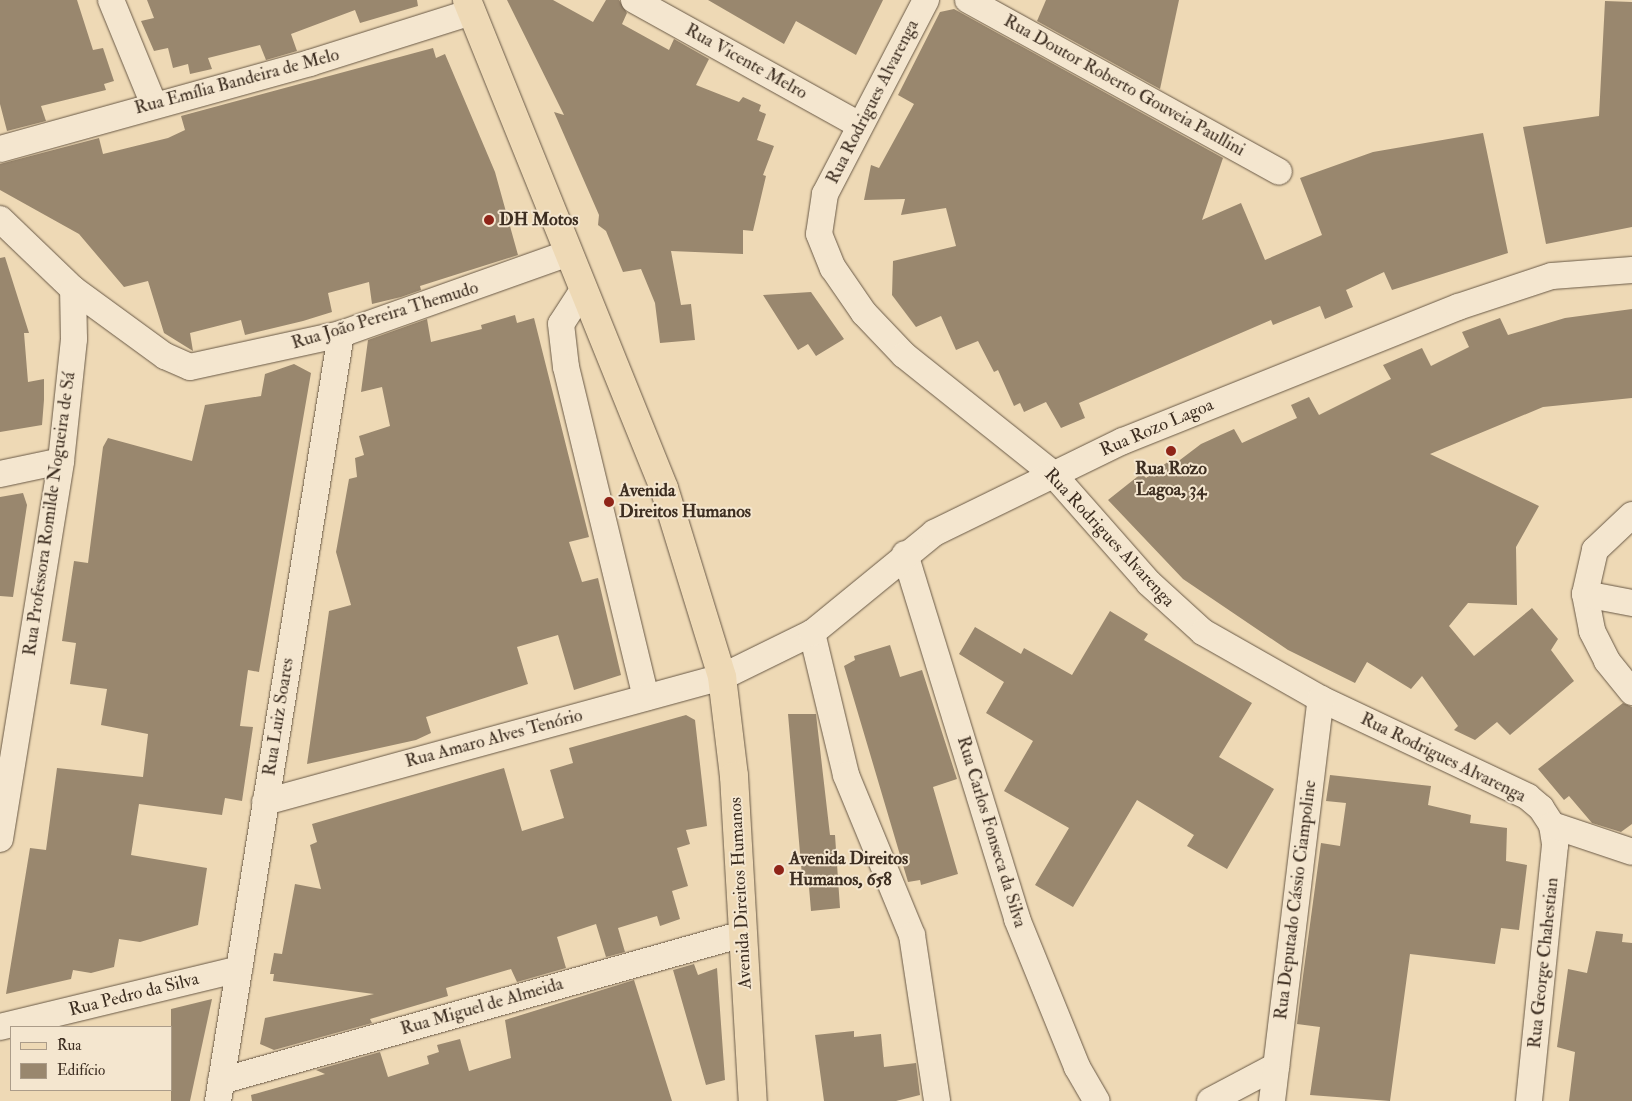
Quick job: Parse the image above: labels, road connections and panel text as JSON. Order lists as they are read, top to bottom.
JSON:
{
  "streets": {
    "main road": ["Avenida Direitos Humanos"],
    "street": [
      "Rua Vicente Melro",
      "Rua Emília Bandeira de Melo",
      "Rua Doutor Roberto Gouveia Paullini",
      "Rua Rodrigues Alvarenga",
      "Rua João Pereira Themudo",
      "Rua Rozo Lagoa",
      "Rua Professora Romilde Nogueira de Sá",
      "Rua Luiz Soares",
      "Rua Amaro Alves Tenório",
      "Rua Carlos Fonseca da Silva",
      "Rua Deputado Cássio Ciampoline",
      "Rua George Chahestian",
      "Rua Pedro da Silva",
      "Rua Miguel de Almeida"
    ]
  },
  "crossings": [
    ["Rua Vicente Melro", "Rua Rodrigues Alvarenga"],
    ["Rua Emília Bandeira de Melo", "Avenida Direitos Humanos"],
    ["Rua Rodrigues Alvarenga", "Rua Rozo Lagoa"],
    ["Rua Rodrigues Alvarenga", "Rua Deputado Cássio Ciampoline"],
    ["Rua Rodrigues Alvarenga", "Rua George Chahestian"],
    ["Rua João Pereira Themudo", "Rua Professora Romilde Nogueira de Sá"],
    ["Rua João Pereira Themudo", "Rua Luiz Soares"],
    ["Rua João Pereira Themudo", "Avenida Direitos Humanos"],
    ["Rua Rozo Lagoa", "Rua Amaro Alves Tenório"],
    ["Rua Rozo Lagoa", "Rua Carlos Fonseca da Silva"],
    ["Rua Rozo Lagoa", "Avenida Direitos Humanos"],
    ["Rua Luiz Soares", "Rua Amaro Alves Tenório"],
    ["Rua Luiz Soares", "Rua Pedro da Silva"],
    ["Rua Luiz Soares", "Rua Miguel de Almeida"],
    ["Rua Amaro Alves Tenório", "Avenida Direitos Humanos"],
    ["Avenida Direitos Humanos", "Rua Miguel de Almeida"]
  ],
  "places": [
    "DH Motos",
    "Rua Rozo Lagoa, 34",
    "Avenida Direitos Humanos",
    "Avenida Direitos Humanos, 658"
  ],
  "legend": ["Rua", "Edifício"]
}
